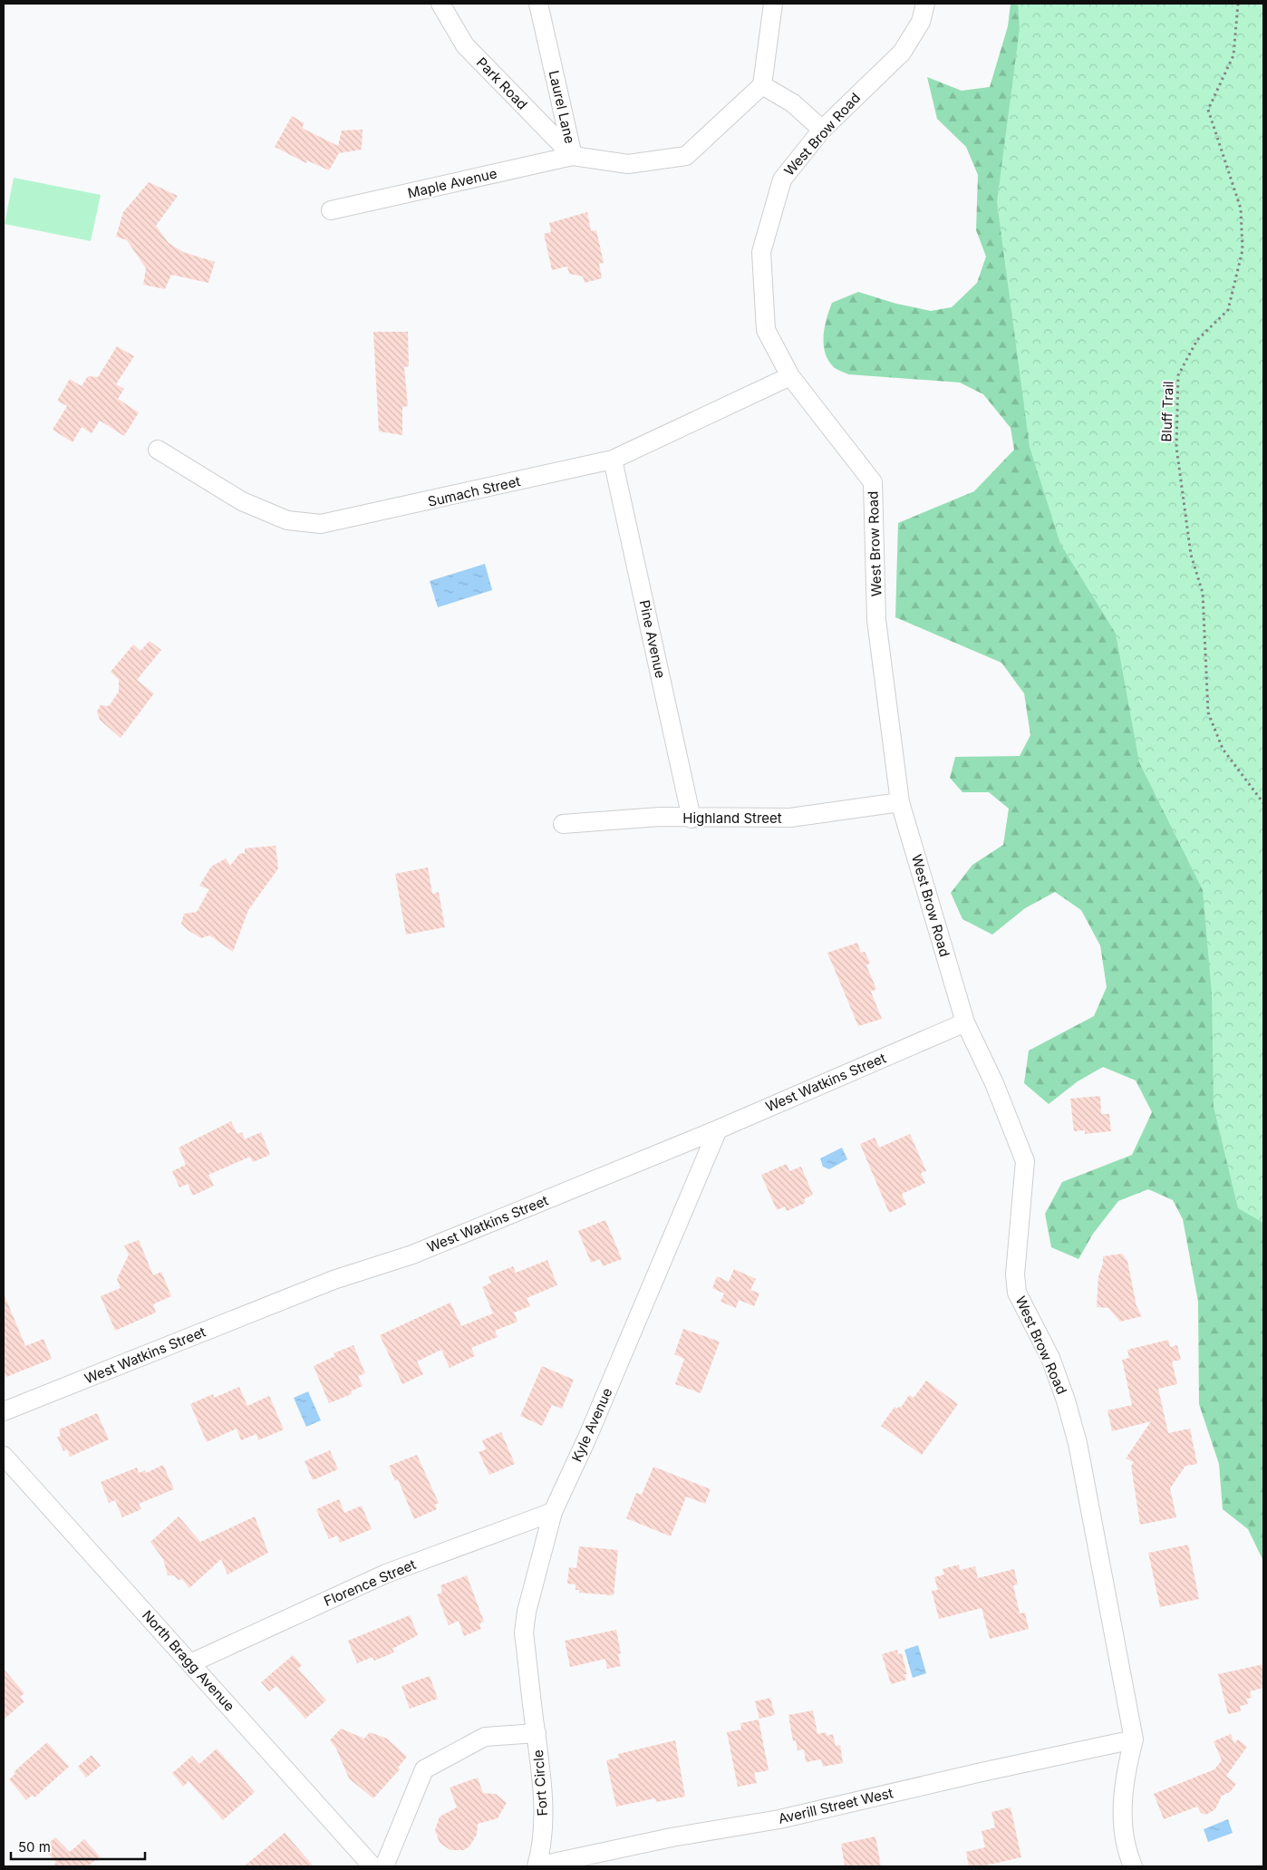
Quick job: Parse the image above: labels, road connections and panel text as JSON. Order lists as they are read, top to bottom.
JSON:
{
  "streets": {
    "street": [
      "Park Road",
      "Laurel Lane",
      "West Brow Road",
      "Maple Avenue",
      "Sumach Street",
      "Pine Avenue",
      "Highland Street",
      "West Watkins Street",
      "Kyle Avenue",
      "Florence Street",
      "North Bragg Avenue",
      "Fort Circle",
      "Averill Street West"
    ],
    "path": ["Bluff Trail"]
  },
  "crossings": [
    ["Park Road", "Laurel Lane"],
    ["Park Road", "Maple Avenue"],
    ["Laurel Lane", "Maple Avenue"],
    ["West Brow Road", "Sumach Street"],
    ["West Brow Road", "Highland Street"],
    ["West Brow Road", "West Watkins Street"],
    ["West Brow Road", "Averill Street West"],
    ["Sumach Street", "Pine Avenue"],
    ["Pine Avenue", "Highland Street"],
    ["West Watkins Street", "Kyle Avenue"],
    ["Kyle Avenue", "Florence Street"],
    ["Kyle Avenue", "Fort Circle"],
    ["Florence Street", "North Bragg Avenue"],
    ["Fort Circle", "Averill Street West"]
  ],
  "scale_bar": "50 m"
}
